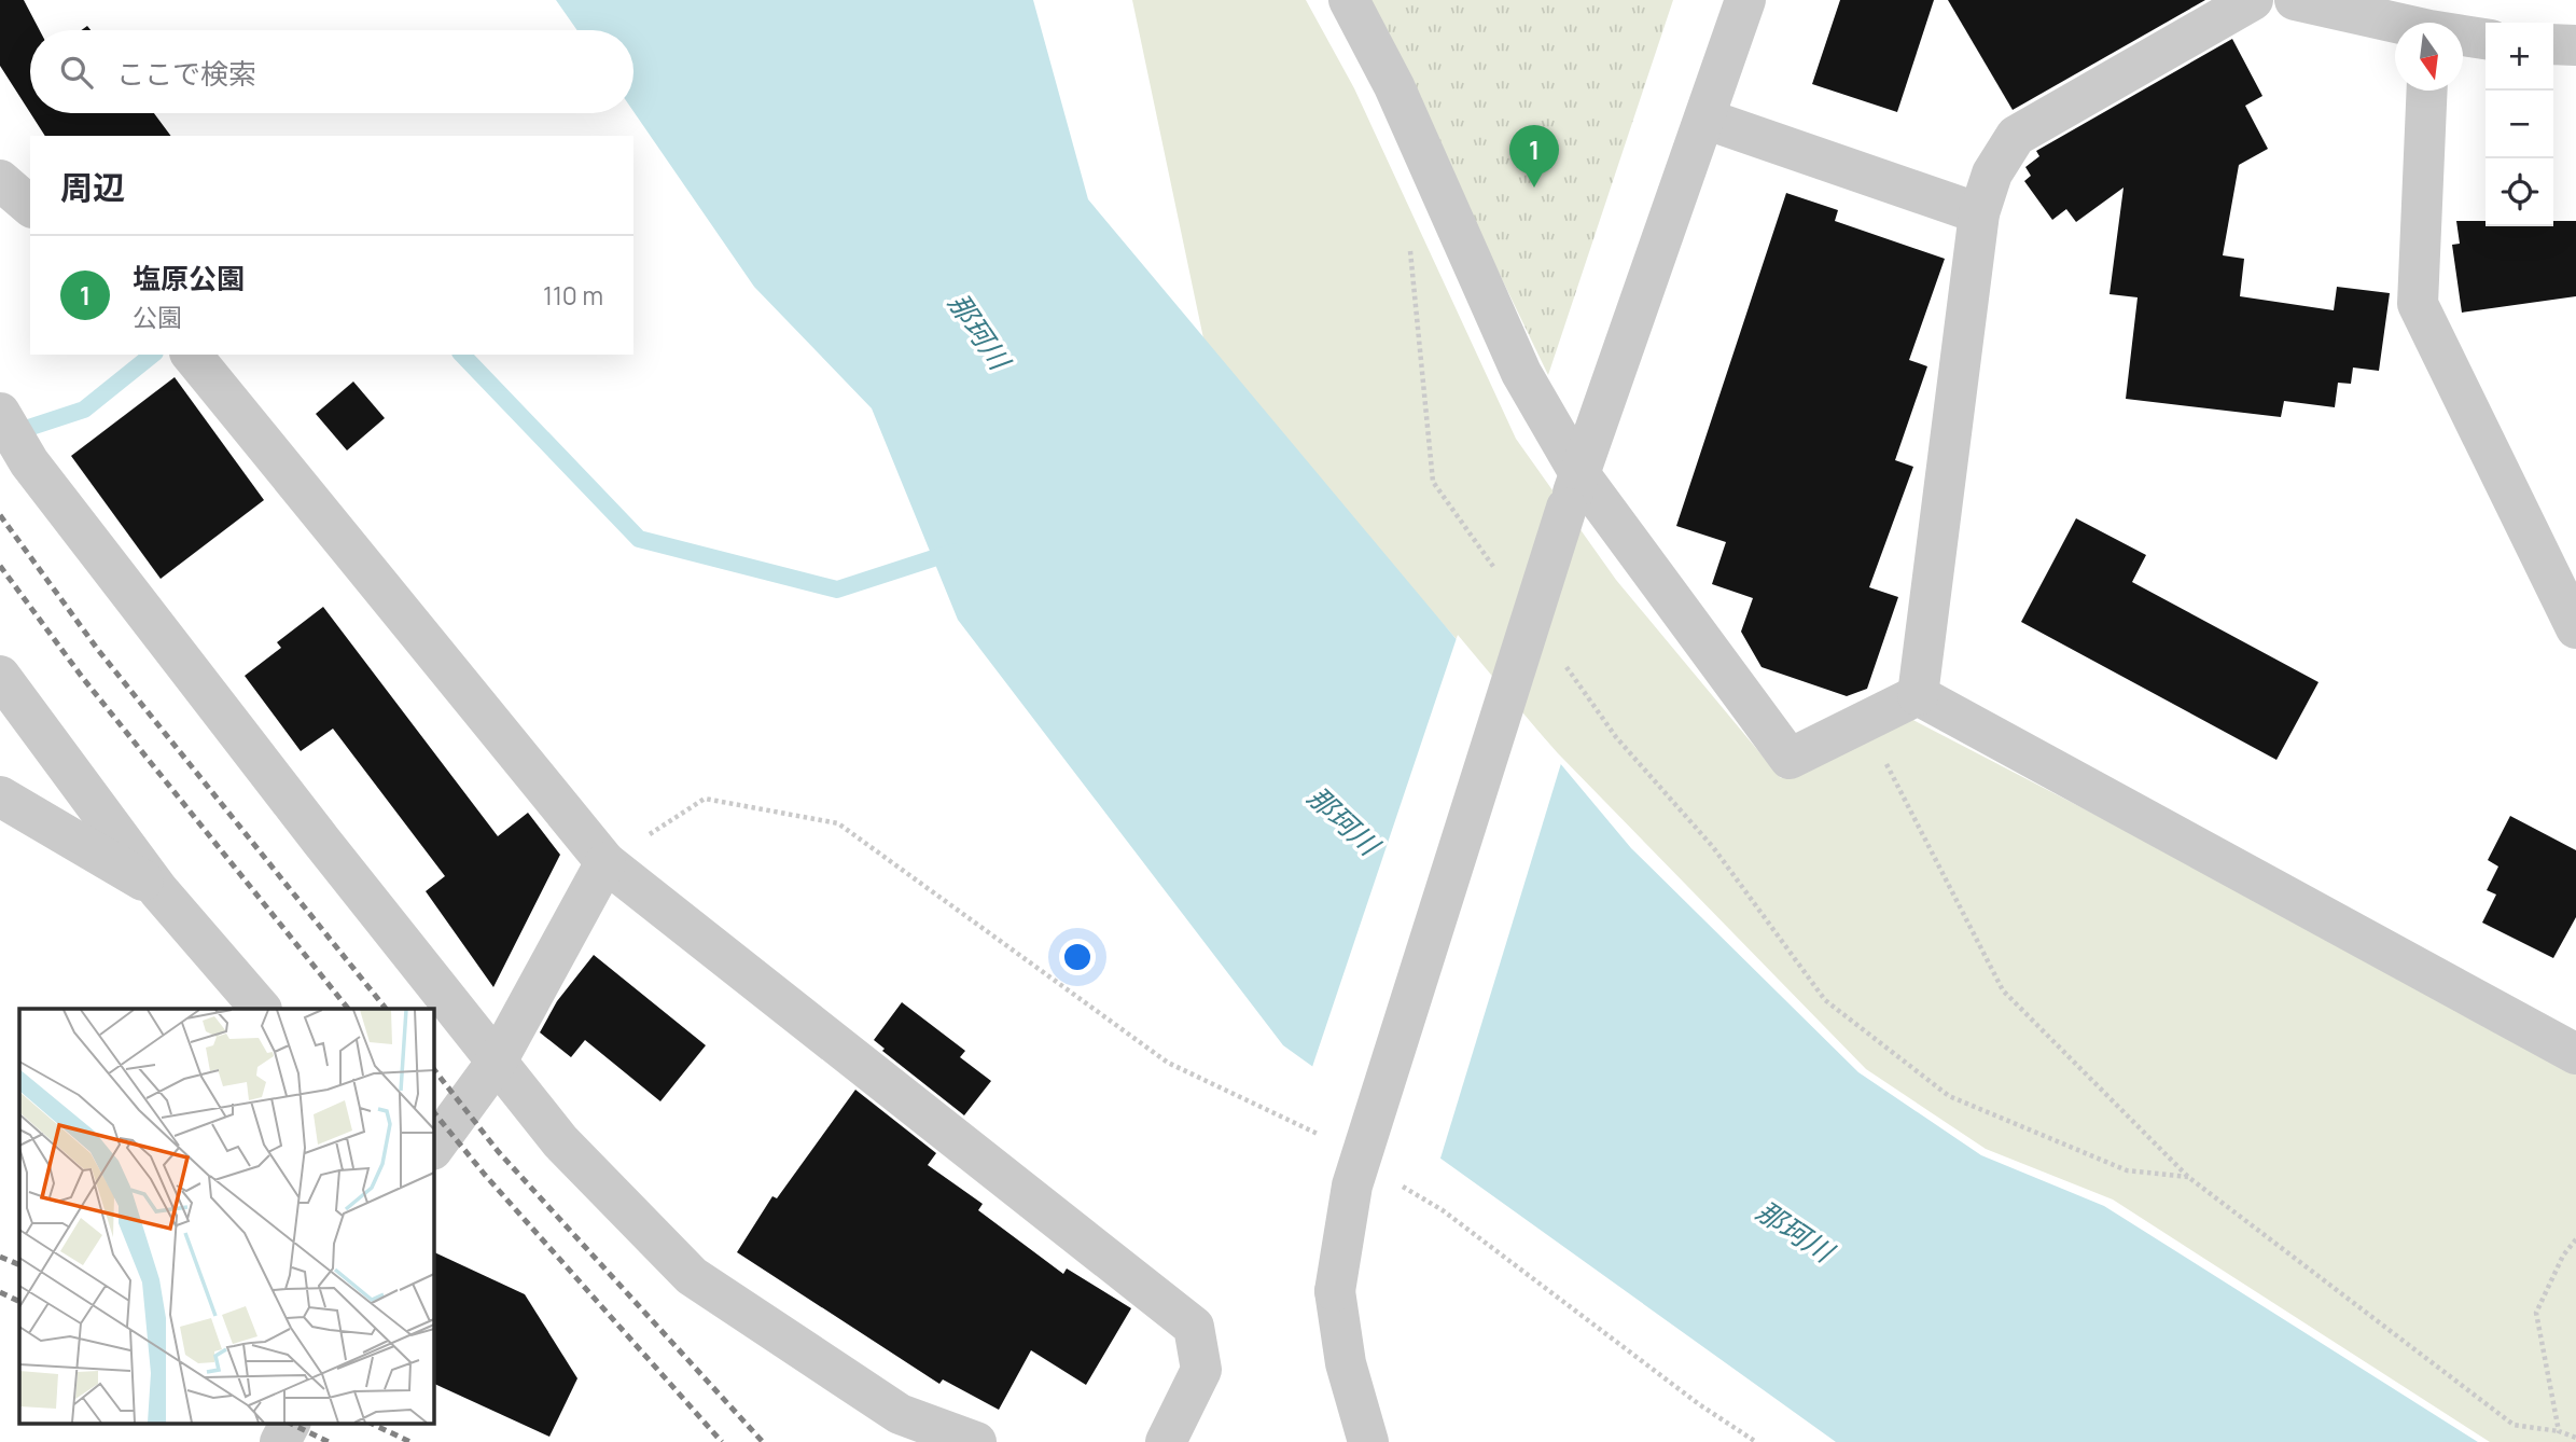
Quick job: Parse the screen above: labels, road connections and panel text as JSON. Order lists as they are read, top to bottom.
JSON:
{
  "water": ["那珂川"],
  "north": "bottom",
  "page": {
    "map_buttons": ["+", "−"],
    "search": "ここで検索",
    "pins": "1",
    "heading": "周辺",
    "list": [
      {
        "mark": "1",
        "name": "塩原公園",
        "note": "公園",
        "value": "110 m"
      }
    ]
  }
}
